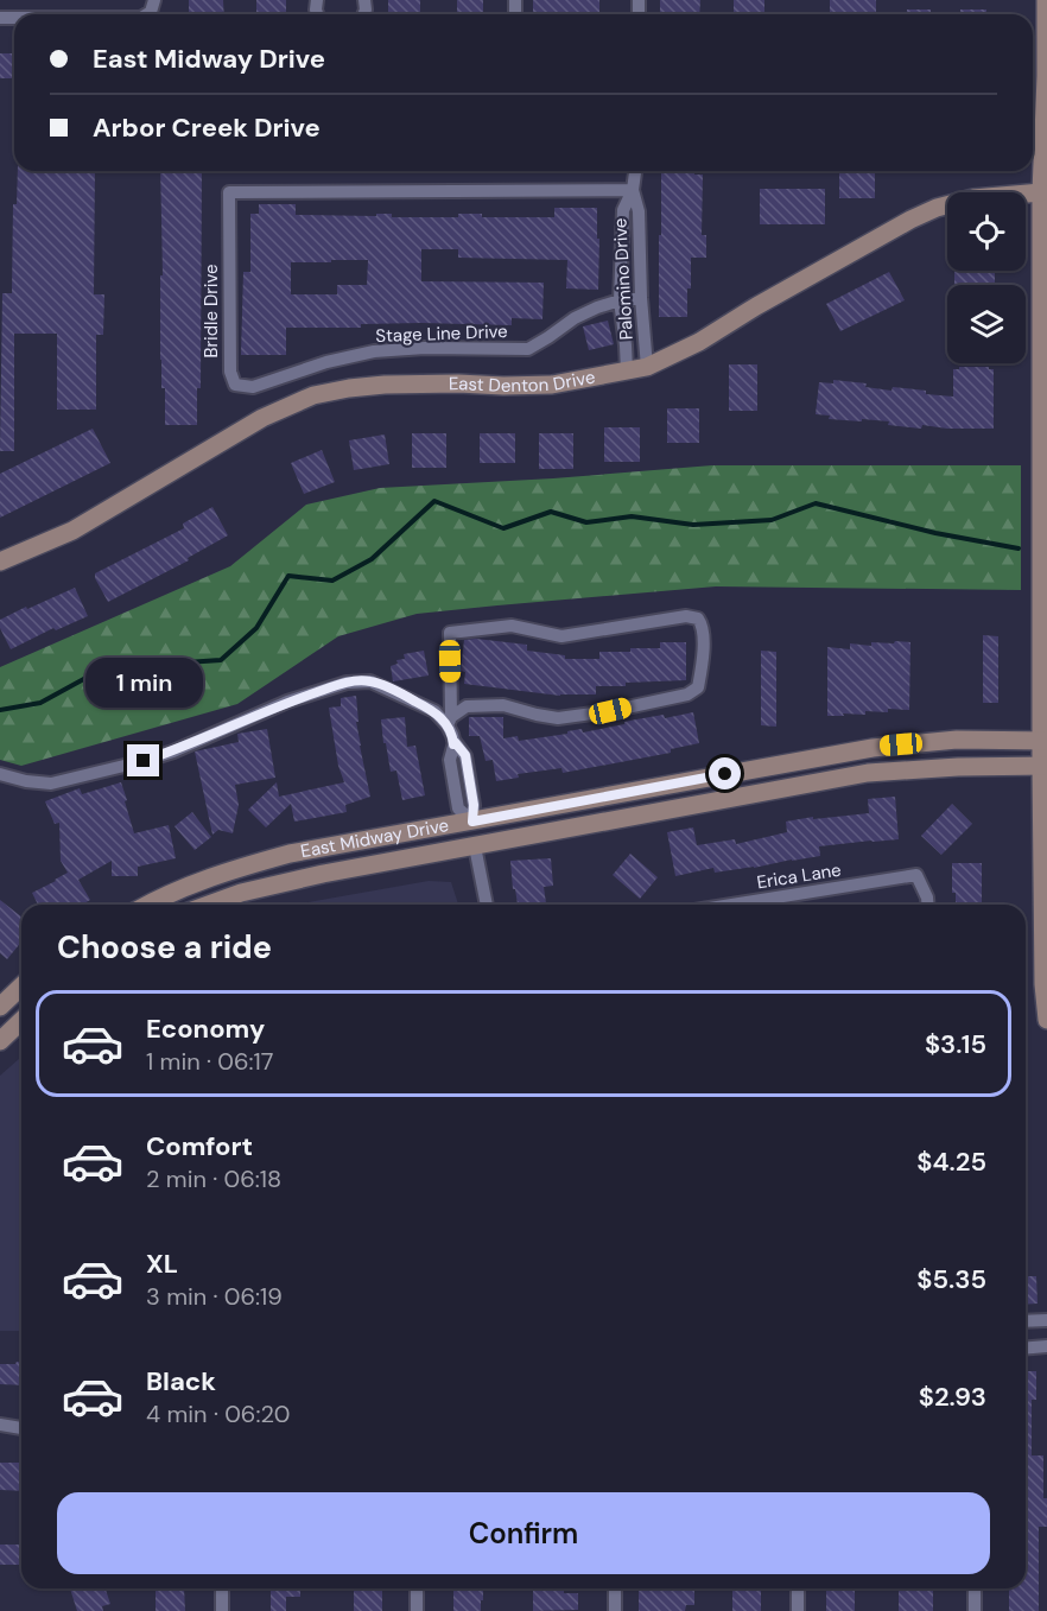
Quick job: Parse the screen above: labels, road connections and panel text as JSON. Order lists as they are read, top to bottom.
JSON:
{
  "streets": {
    "street": [
      "Palomino Drive",
      "Bridle Drive",
      "Stage Line Drive",
      "East Denton Drive",
      "East Midway Drive",
      "Erica Lane"
    ]
  },
  "crossings": [
    ["Palomino Drive", "Bridle Drive"],
    ["Palomino Drive", "Stage Line Drive"],
    ["Palomino Drive", "East Denton Drive"],
    ["Bridle Drive", "Stage Line Drive"]
  ],
  "page": {
    "banner": ["East Midway Drive", "Arbor Creek Drive"],
    "bubble": "1 min",
    "heading": "Choose a ride",
    "list": [
      {
        "name": "Economy",
        "note": "1 min · 06:17",
        "value": "$3.15"
      },
      {
        "name": "Comfort",
        "note": "2 min · 06:18",
        "value": "$4.25"
      },
      {
        "name": "XL",
        "note": "3 min · 06:19",
        "value": "$5.35"
      },
      {
        "name": "Black",
        "note": "4 min · 06:20",
        "value": "$2.93"
      }
    ],
    "buttons": "Confirm"
  }
}
